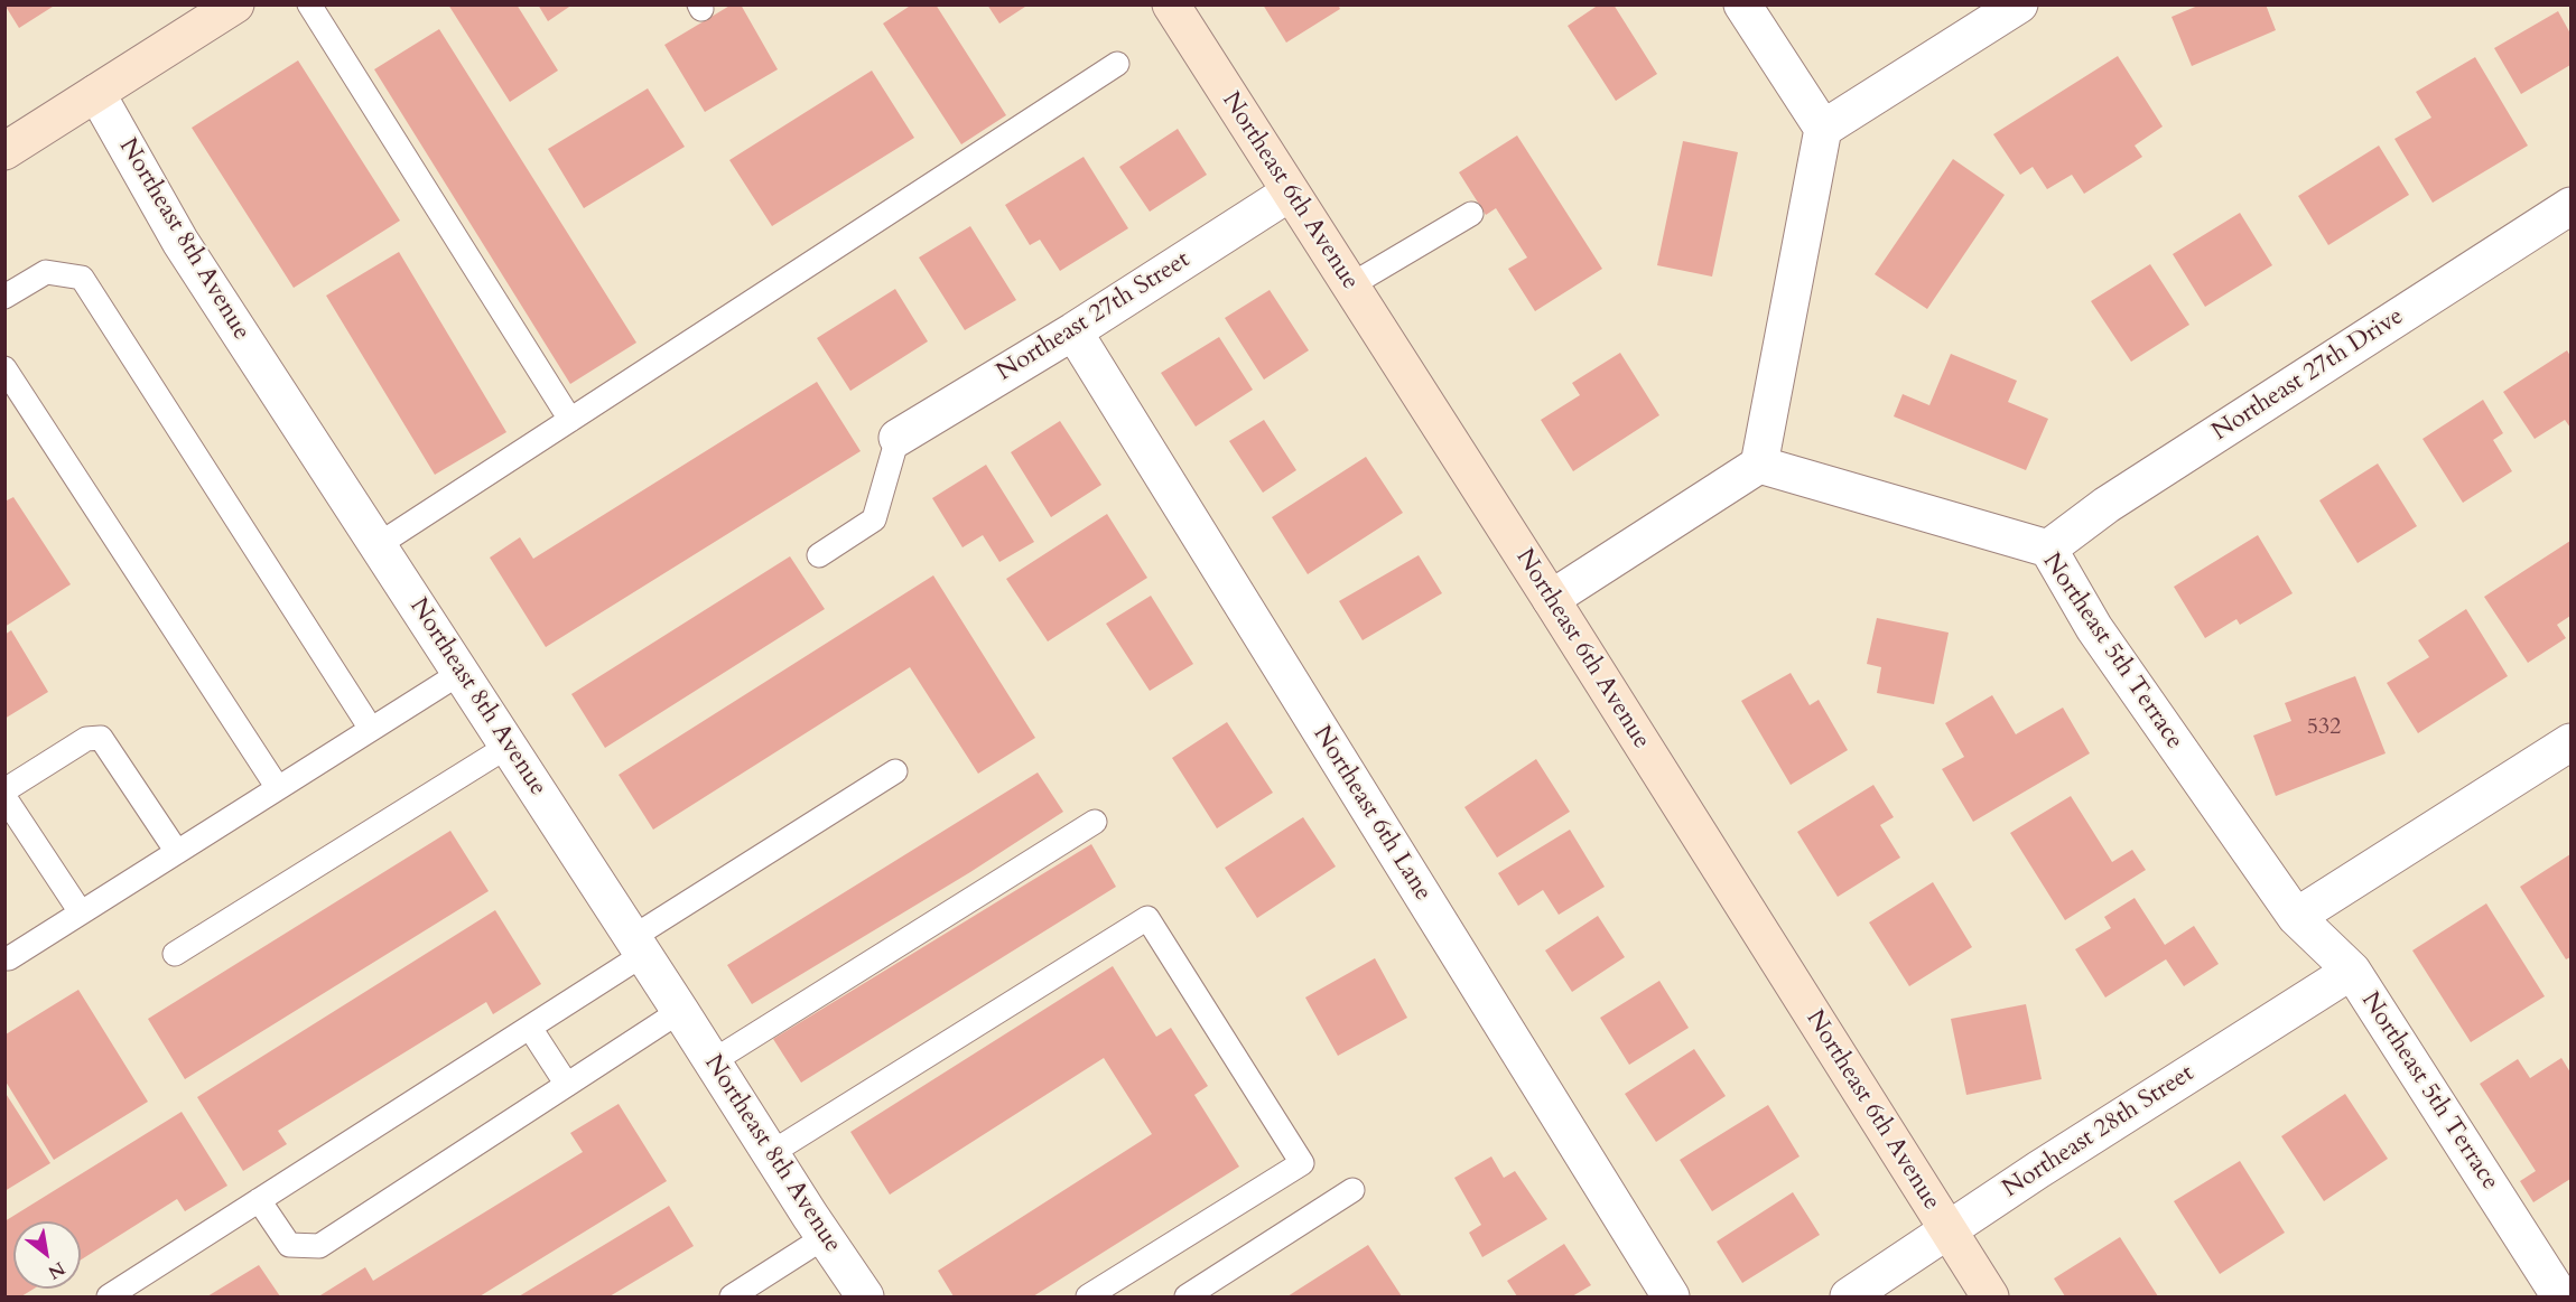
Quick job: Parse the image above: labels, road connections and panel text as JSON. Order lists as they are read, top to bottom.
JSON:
{
  "streets": {
    "street": [
      "Northeast 6th Avenue",
      "Northeast 8th Avenue",
      "Northeast 27th Street",
      "Northeast 27th Drive",
      "Northeast 5th Terrace",
      "Northeast 6th Lane",
      "Northeast 28th Street"
    ]
  },
  "crossings": [
    ["Northeast 6th Avenue", "Northeast 27th Street"],
    ["Northeast 6th Avenue", "Northeast 28th Street"],
    ["Northeast 27th Street", "Northeast 6th Lane"],
    ["Northeast 27th Drive", "Northeast 5th Terrace"],
    ["Northeast 5th Terrace", "Northeast 28th Street"]
  ],
  "house_numbers": ["532"],
  "north": "bottom right"
}
